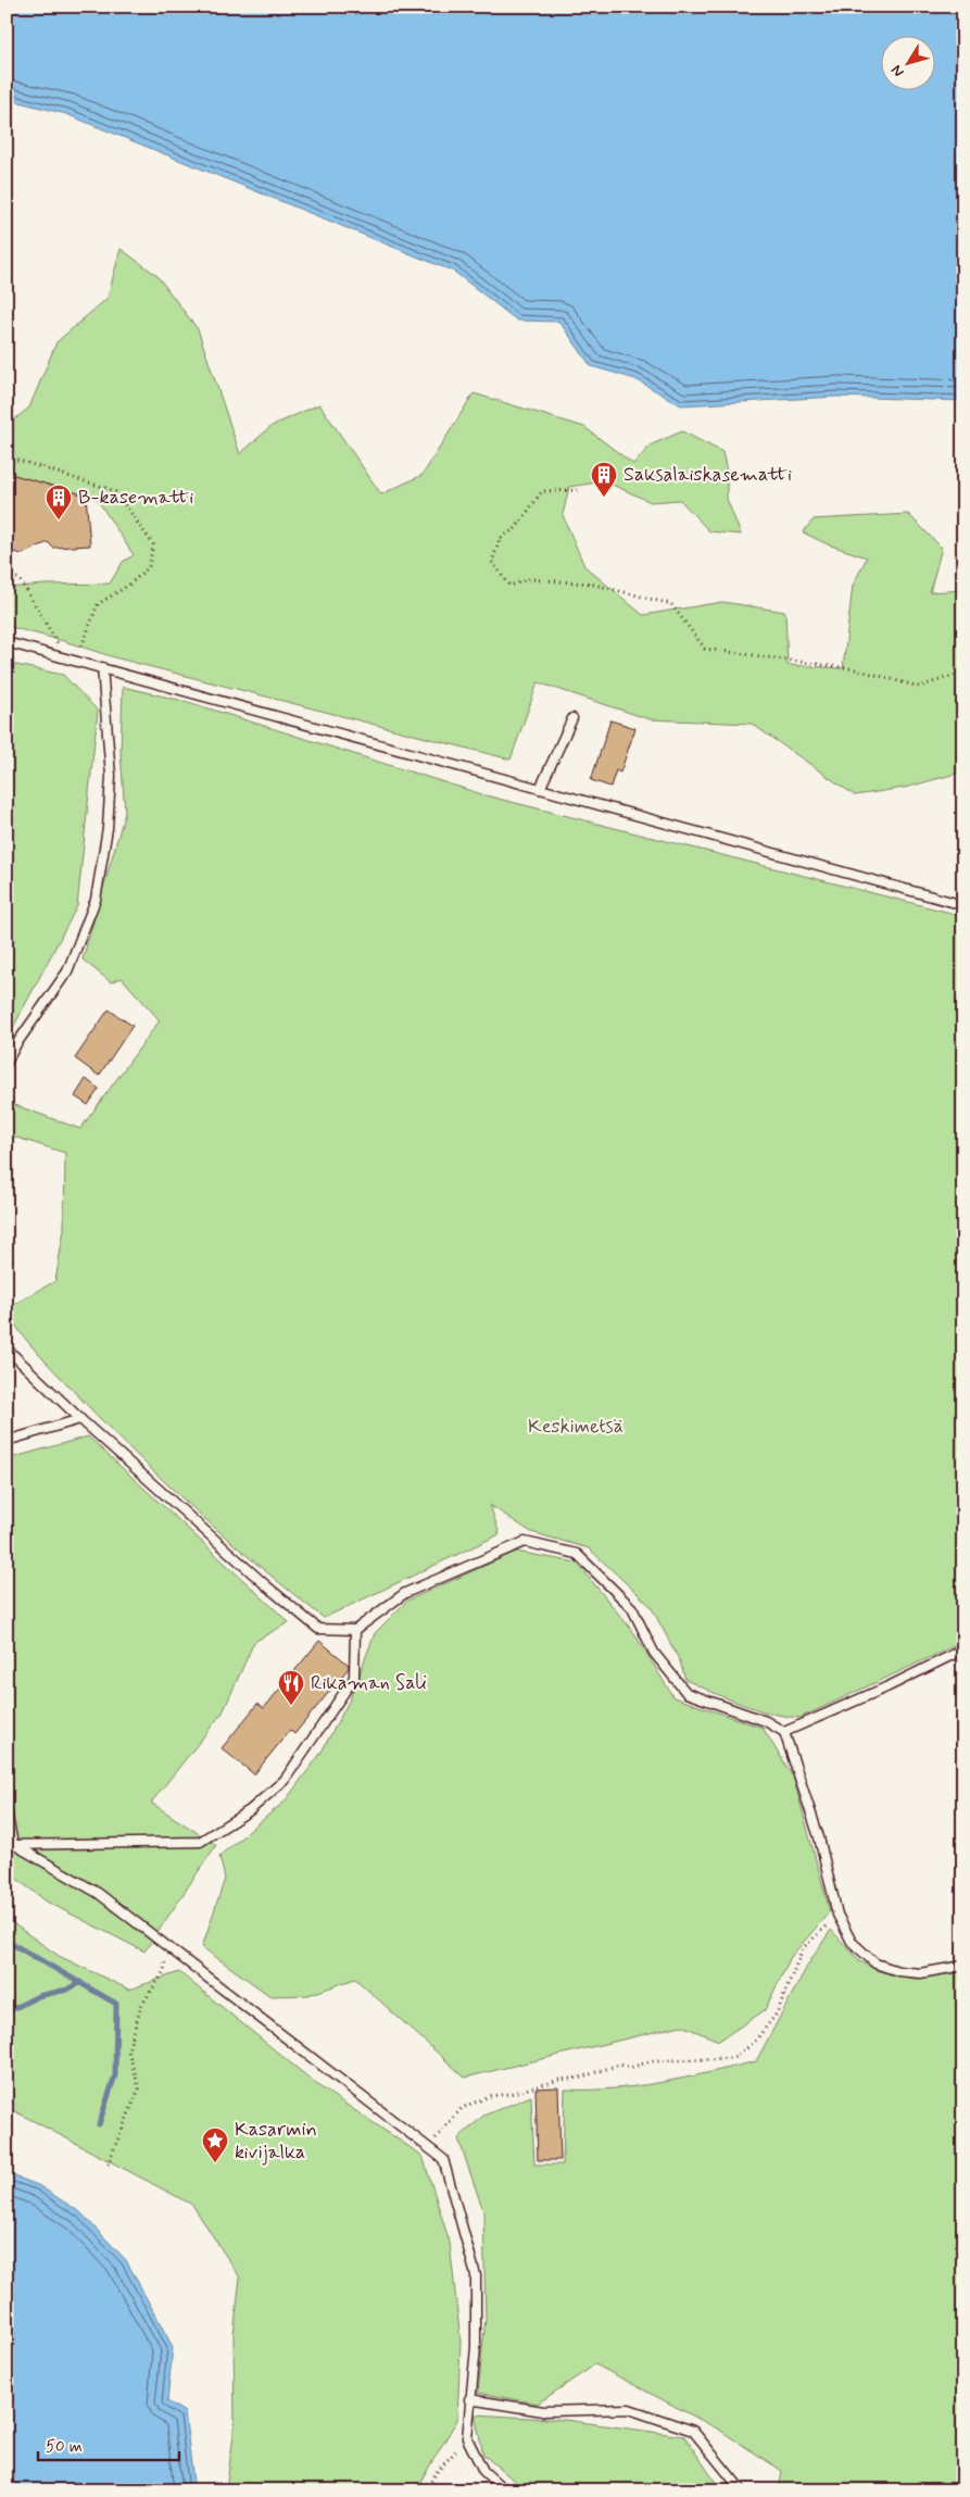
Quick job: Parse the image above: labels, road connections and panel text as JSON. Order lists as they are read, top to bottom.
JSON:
{
  "parks": ["Keskimetsä"],
  "places": {
    "building": ["Saksalaiskasematti", "B-kasematti"],
    "restaurant": ["Rikaman Sali"],
    "place": ["Kasarmin kivijalka"]
  },
  "scale_bar": "50 m",
  "north": "bottom left"
}
